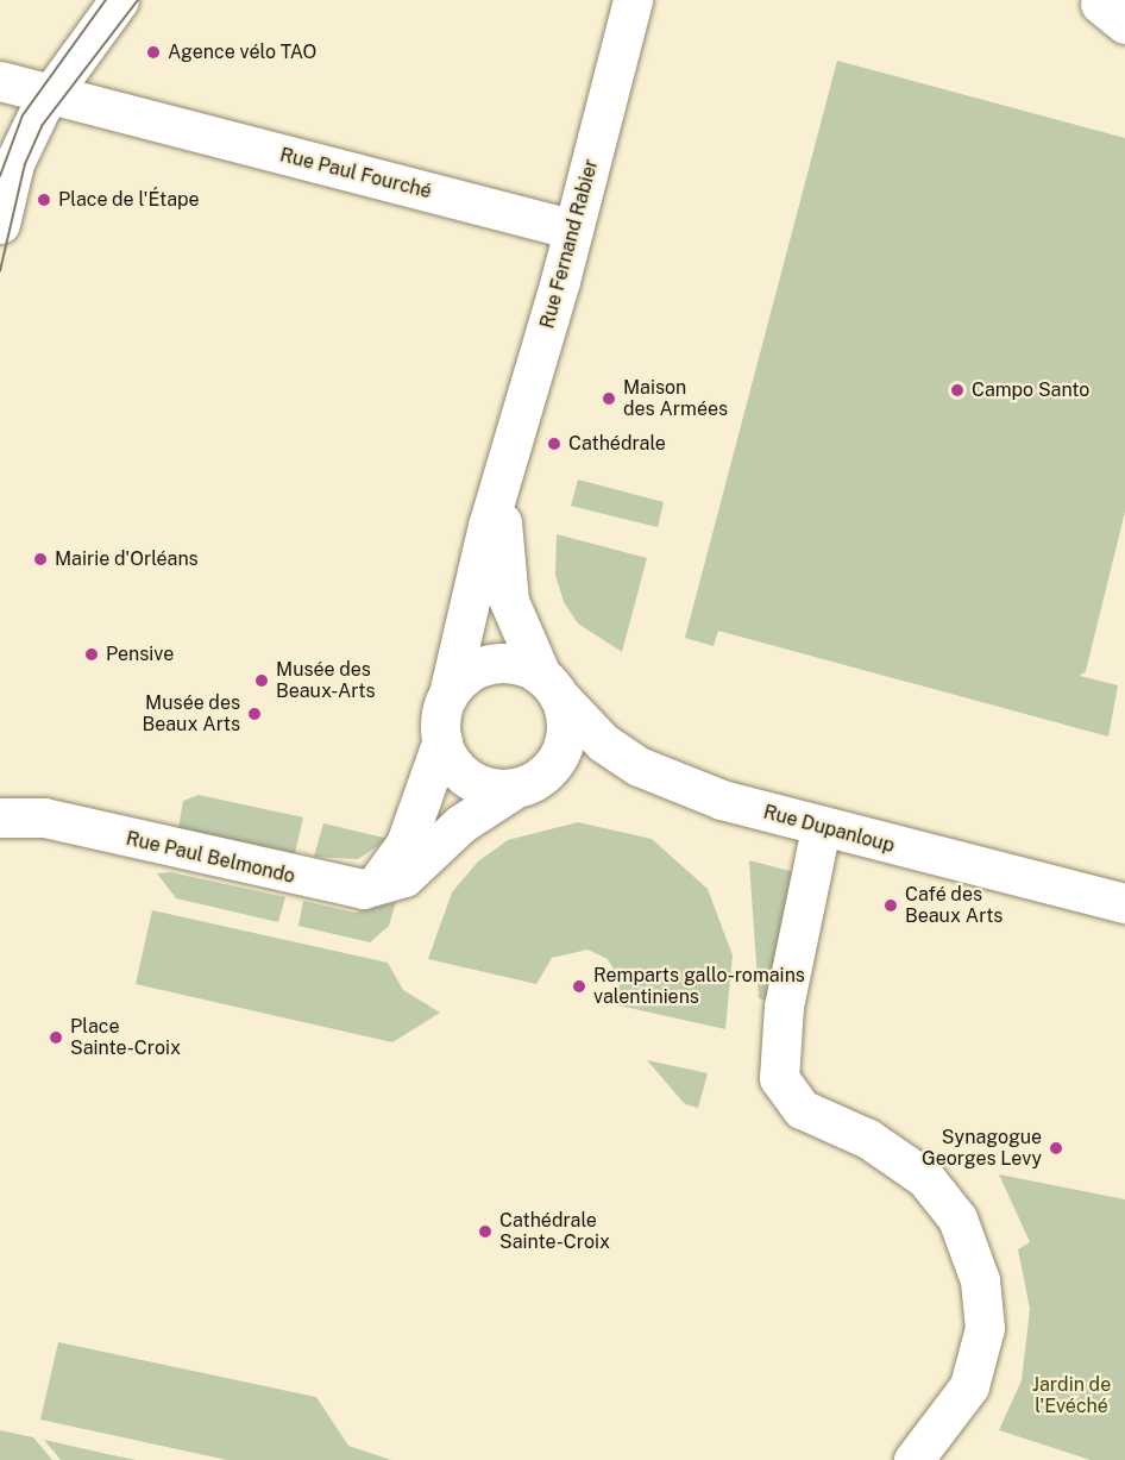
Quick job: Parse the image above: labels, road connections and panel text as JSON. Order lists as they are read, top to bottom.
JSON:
{
  "streets": {
    "street": [
      "Rue Paul Fourché",
      "Rue Fernand Rabier",
      "Rue Dupanloup",
      "Rue Paul Belmondo"
    ]
  },
  "crossings": [
    ["Rue Paul Fourché", "Rue Fernand Rabier"],
    ["Rue Fernand Rabier", "Rue Dupanloup"],
    ["Rue Fernand Rabier", "Rue Paul Belmondo"],
    ["Rue Dupanloup", "Rue Paul Belmondo"]
  ],
  "parks": ["Jardin de l'Evéché"],
  "places": [
    "Agence vélo TAO",
    "Place de l'Étape",
    "Campo Santo",
    "Maison des Armées",
    "Cathédrale",
    "Mairie d'Orléans",
    "Pensive",
    "Musée des Beaux-Arts",
    "Musée des Beaux Arts",
    "Café des Beaux Arts",
    "Remparts gallo-romains valentiniens",
    "Place Sainte-Croix",
    "Synagogue Georges Levy",
    "Cathédrale Sainte-Croix"
  ]
}
